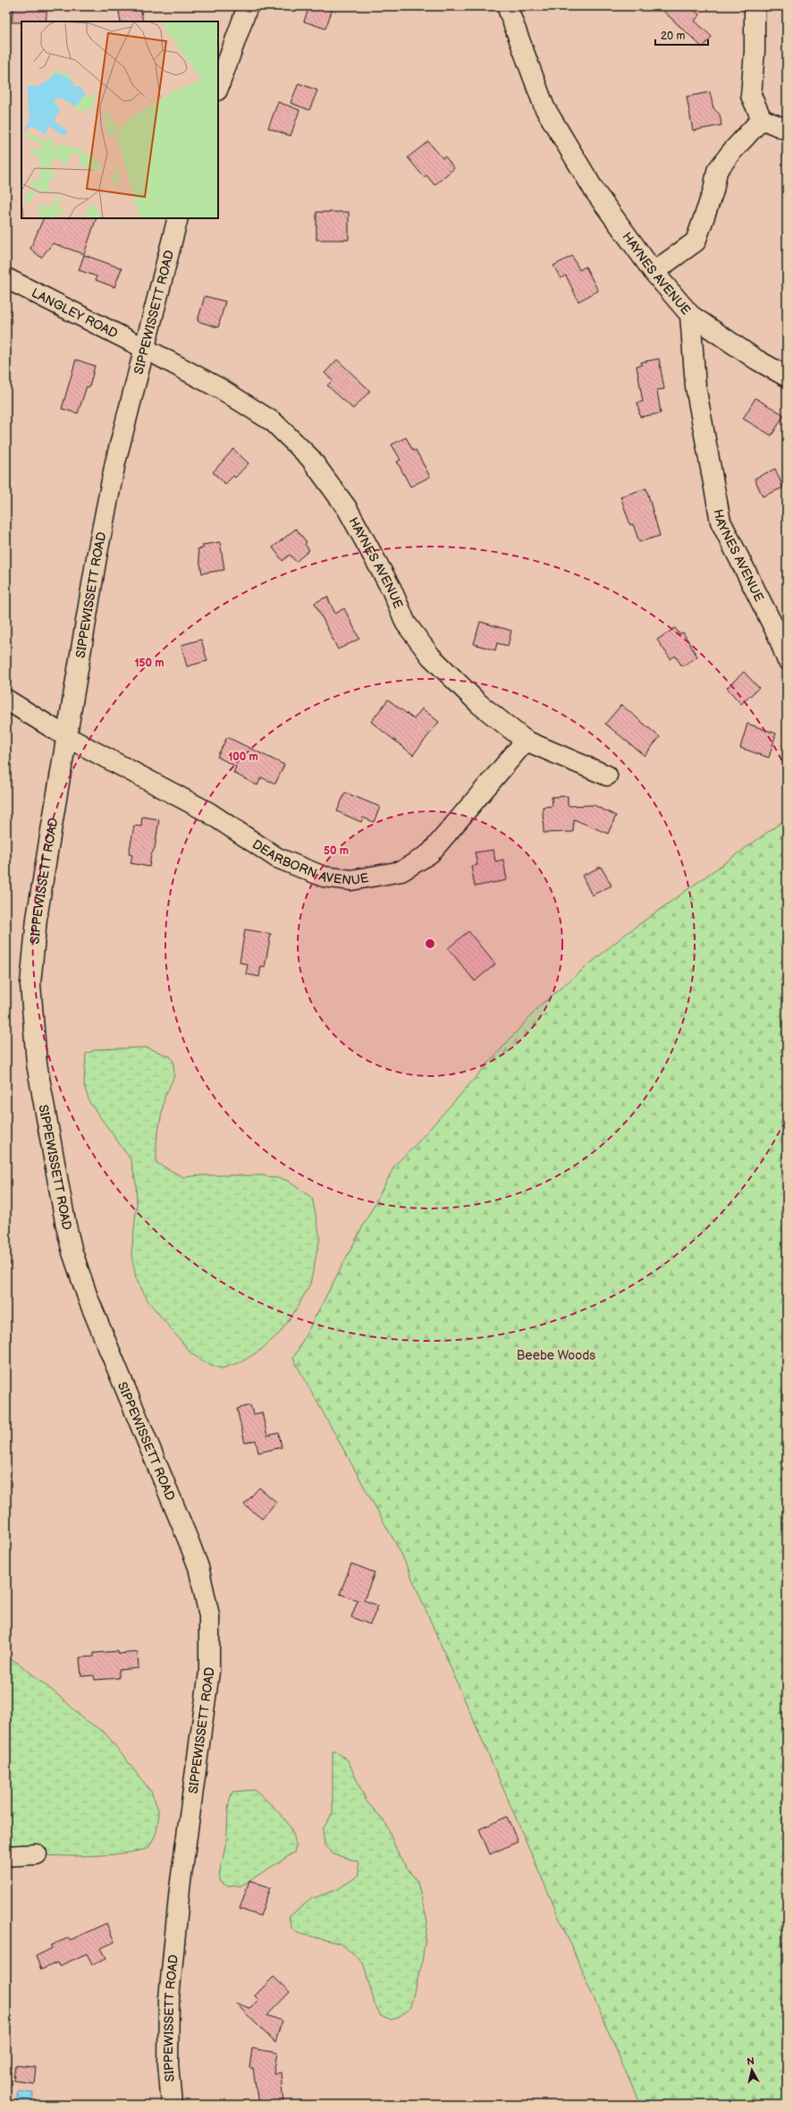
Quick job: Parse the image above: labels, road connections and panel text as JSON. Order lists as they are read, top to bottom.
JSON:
{
  "streets": {
    "street": [
      "HAYNES AVENUE",
      "SIPPEWISSETT ROAD",
      "LANGLEY ROAD",
      "DEARBORN AVENUE"
    ]
  },
  "crossings": [
    ["HAYNES AVENUE", "SIPPEWISSETT ROAD"],
    ["HAYNES AVENUE", "LANGLEY ROAD"],
    ["HAYNES AVENUE", "DEARBORN AVENUE"],
    ["SIPPEWISSETT ROAD", "LANGLEY ROAD"],
    ["SIPPEWISSETT ROAD", "DEARBORN AVENUE"]
  ],
  "parks": ["Beebe Woods"],
  "scale_bar": "20 m",
  "north": "top",
  "rings": ["150 m", "100 m", "50 m"]
}
